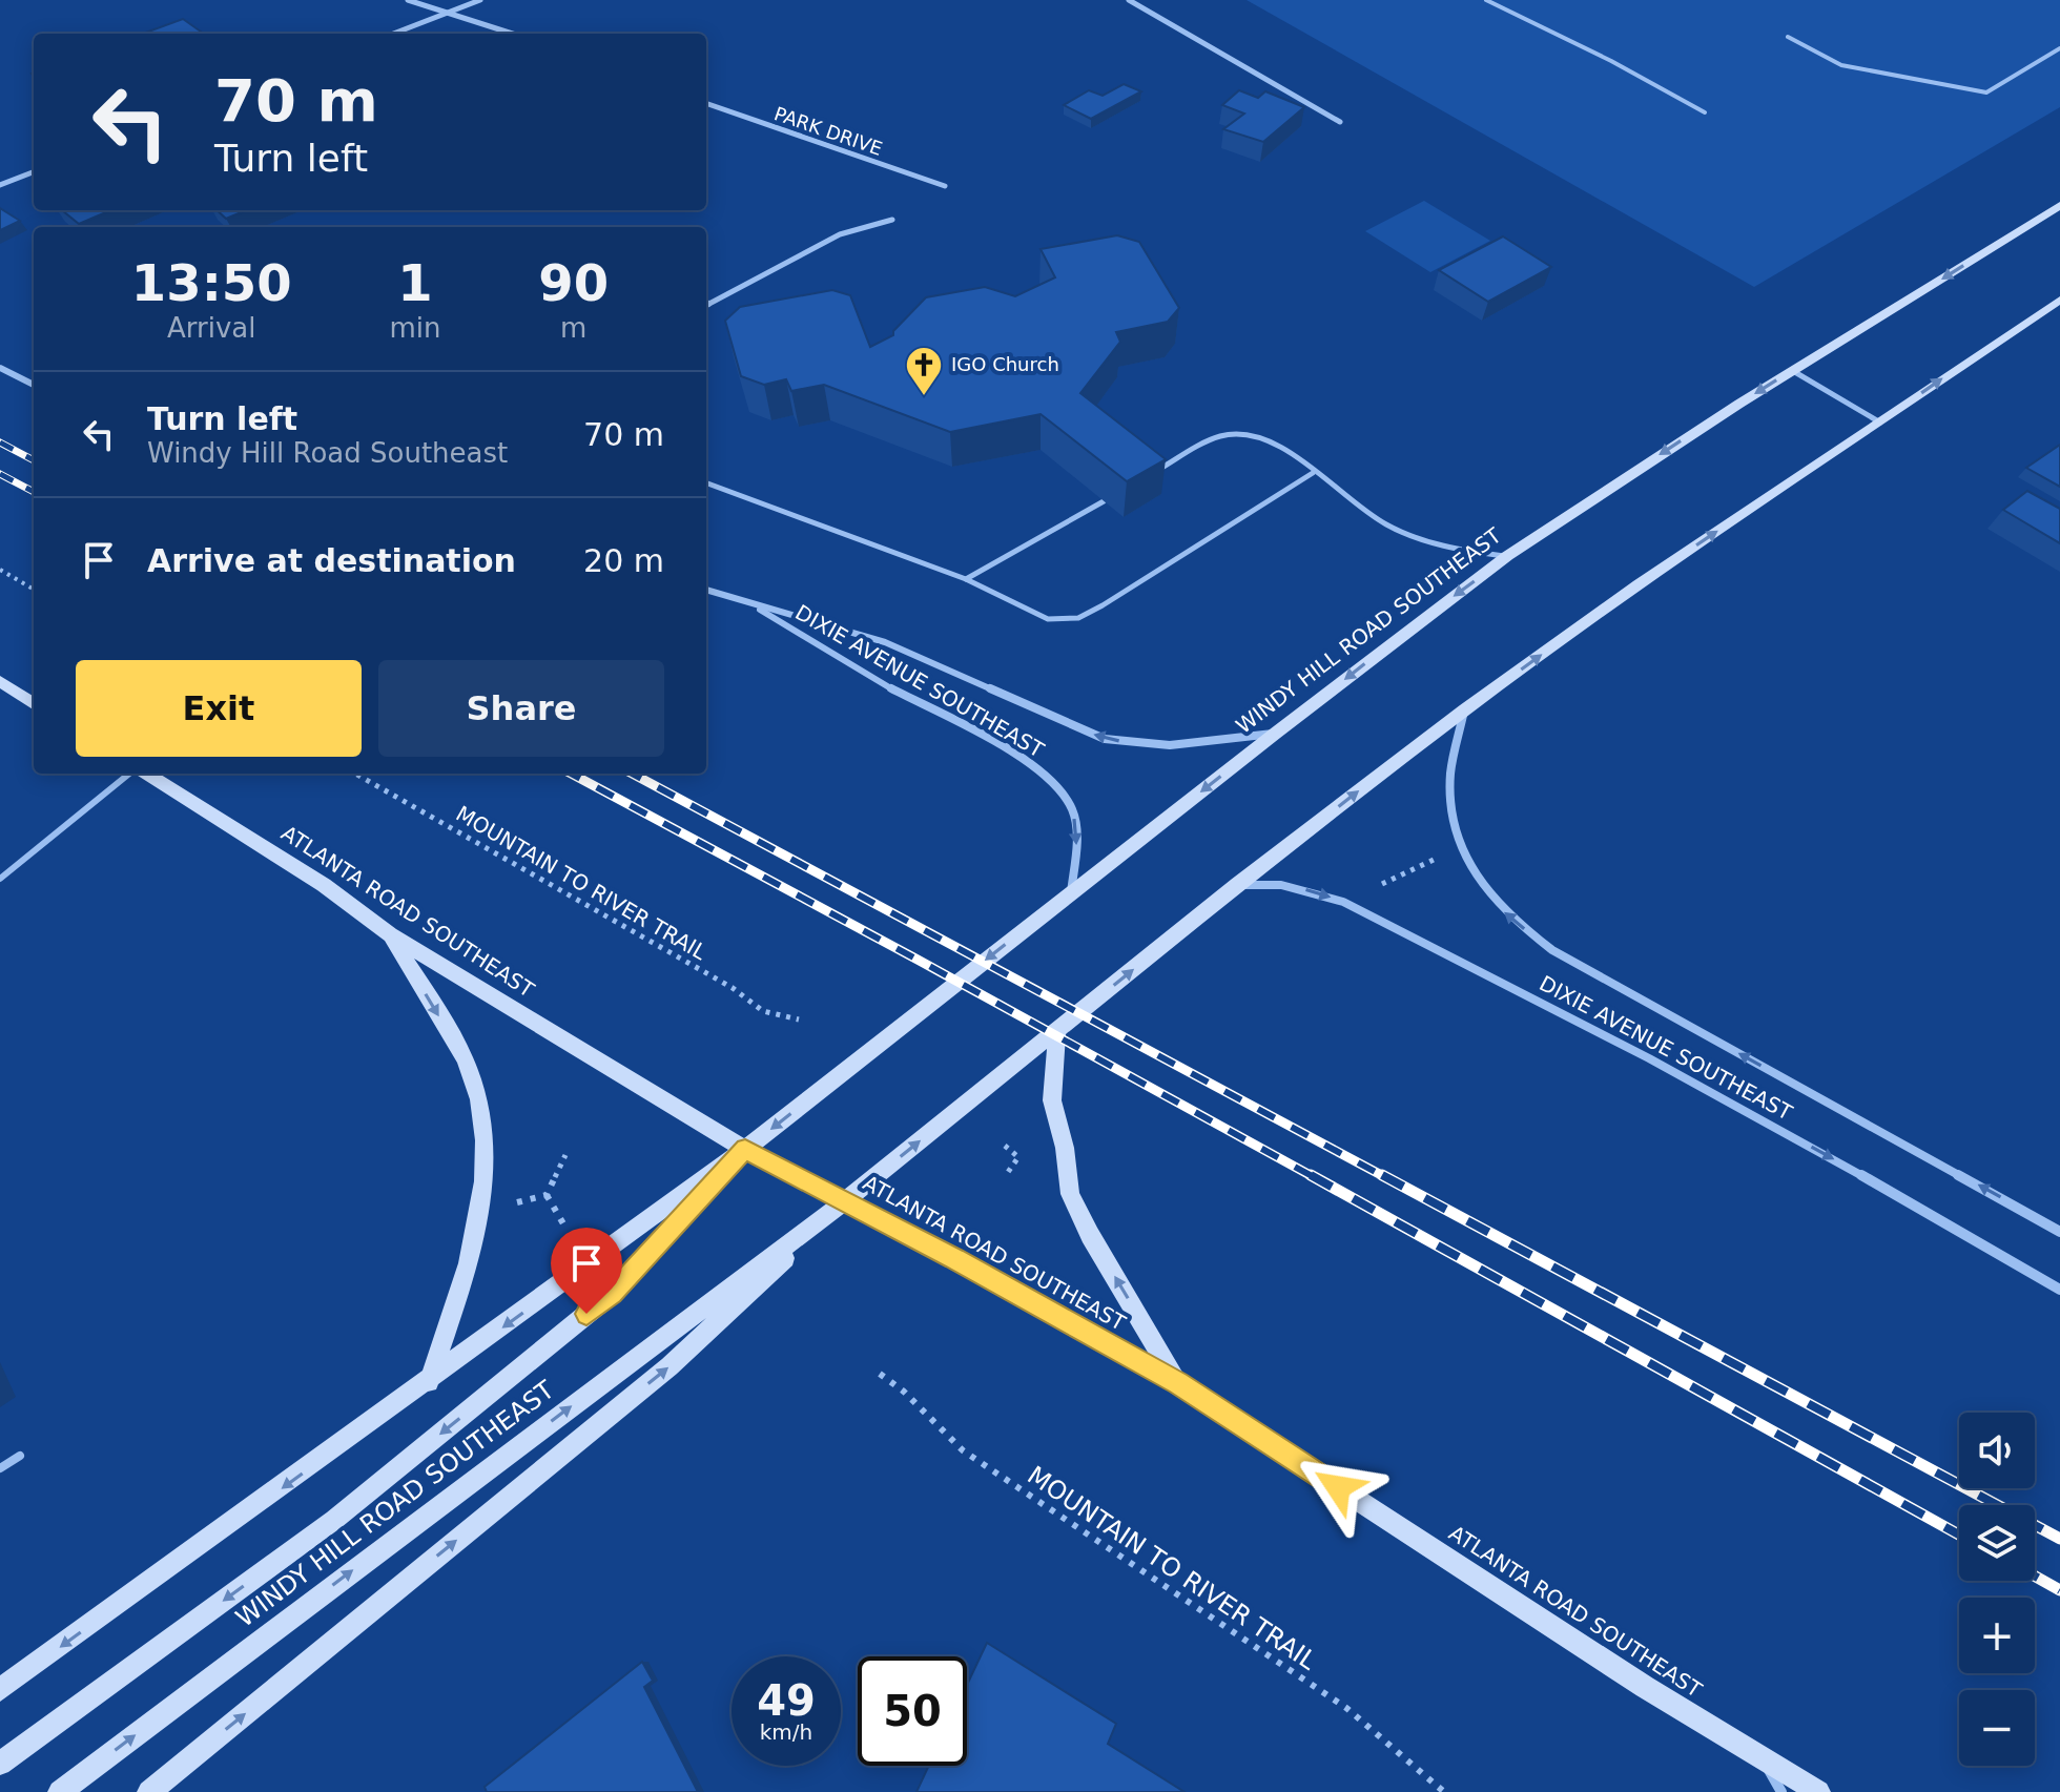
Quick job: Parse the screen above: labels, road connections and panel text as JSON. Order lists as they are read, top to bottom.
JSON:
{
  "streets": {
    "main road": ["WINDY HILL ROAD SOUTHEAST", "ATLANTA ROAD SOUTHEAST"],
    "street": ["PARK DRIVE", "DIXIE AVENUE SOUTHEAST"],
    "path": ["MOUNTAIN TO RIVER TRAIL"]
  },
  "crossings": [
    ["WINDY HILL ROAD SOUTHEAST", "DIXIE AVENUE SOUTHEAST"],
    ["WINDY HILL ROAD SOUTHEAST", "ATLANTA ROAD SOUTHEAST"]
  ],
  "places": {
    "church": ["IGO Church"]
  },
  "page": {
    "turn": ["70 m", "Turn left"],
    "eta": [
      "13:50",
      "Arrival",
      "1",
      "min",
      "90",
      "m"
    ],
    "list": [
      {
        "name": "Turn left",
        "note": "Windy Hill Road Southeast",
        "value": "70 m"
      },
      {
        "name": "Arrive at destination",
        "value": "20 m"
      }
    ],
    "buttons": ["Exit", "Share"],
    "map_buttons": ["+", "−"],
    "speed": "49 km/h",
    "limit": "50"
  }
}
